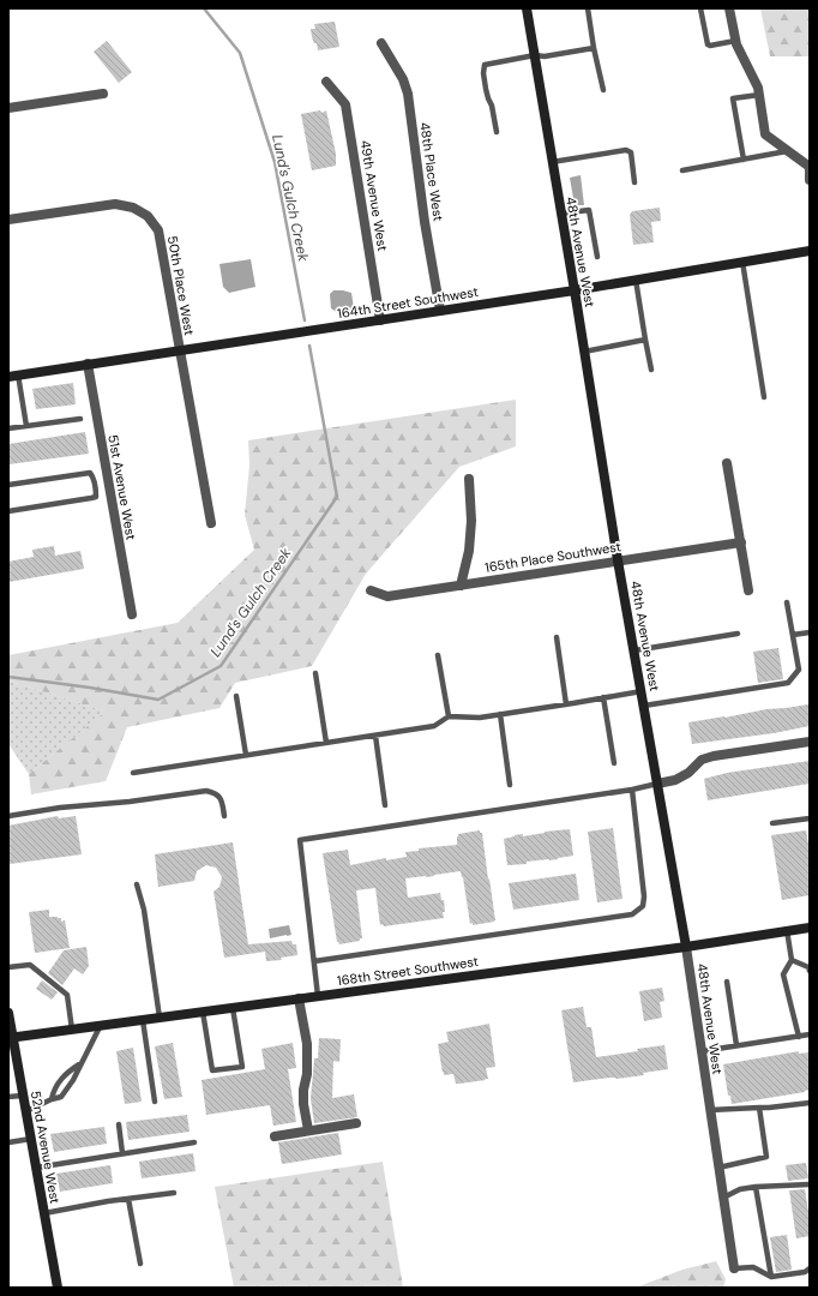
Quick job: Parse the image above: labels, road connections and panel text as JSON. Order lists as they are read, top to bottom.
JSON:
{
  "streets": {
    "street": [
      "48th Place West",
      "49th Avenue West",
      "48th Avenue West",
      "50th Place West",
      "164th Street Southwest",
      "51st Avenue West",
      "165th Place Southwest",
      "168th Street Southwest",
      "52nd Avenue West"
    ]
  },
  "crossings": [
    ["48th Place West", "164th Street Southwest"],
    ["49th Avenue West", "164th Street Southwest"],
    ["48th Avenue West", "164th Street Southwest"],
    ["48th Avenue West", "165th Place Southwest"],
    ["48th Avenue West", "168th Street Southwest"],
    ["50th Place West", "164th Street Southwest"],
    ["164th Street Southwest", "51st Avenue West"],
    ["168th Street Southwest", "52nd Avenue West"]
  ],
  "water": ["Lund's Gulch Creek"]
}
